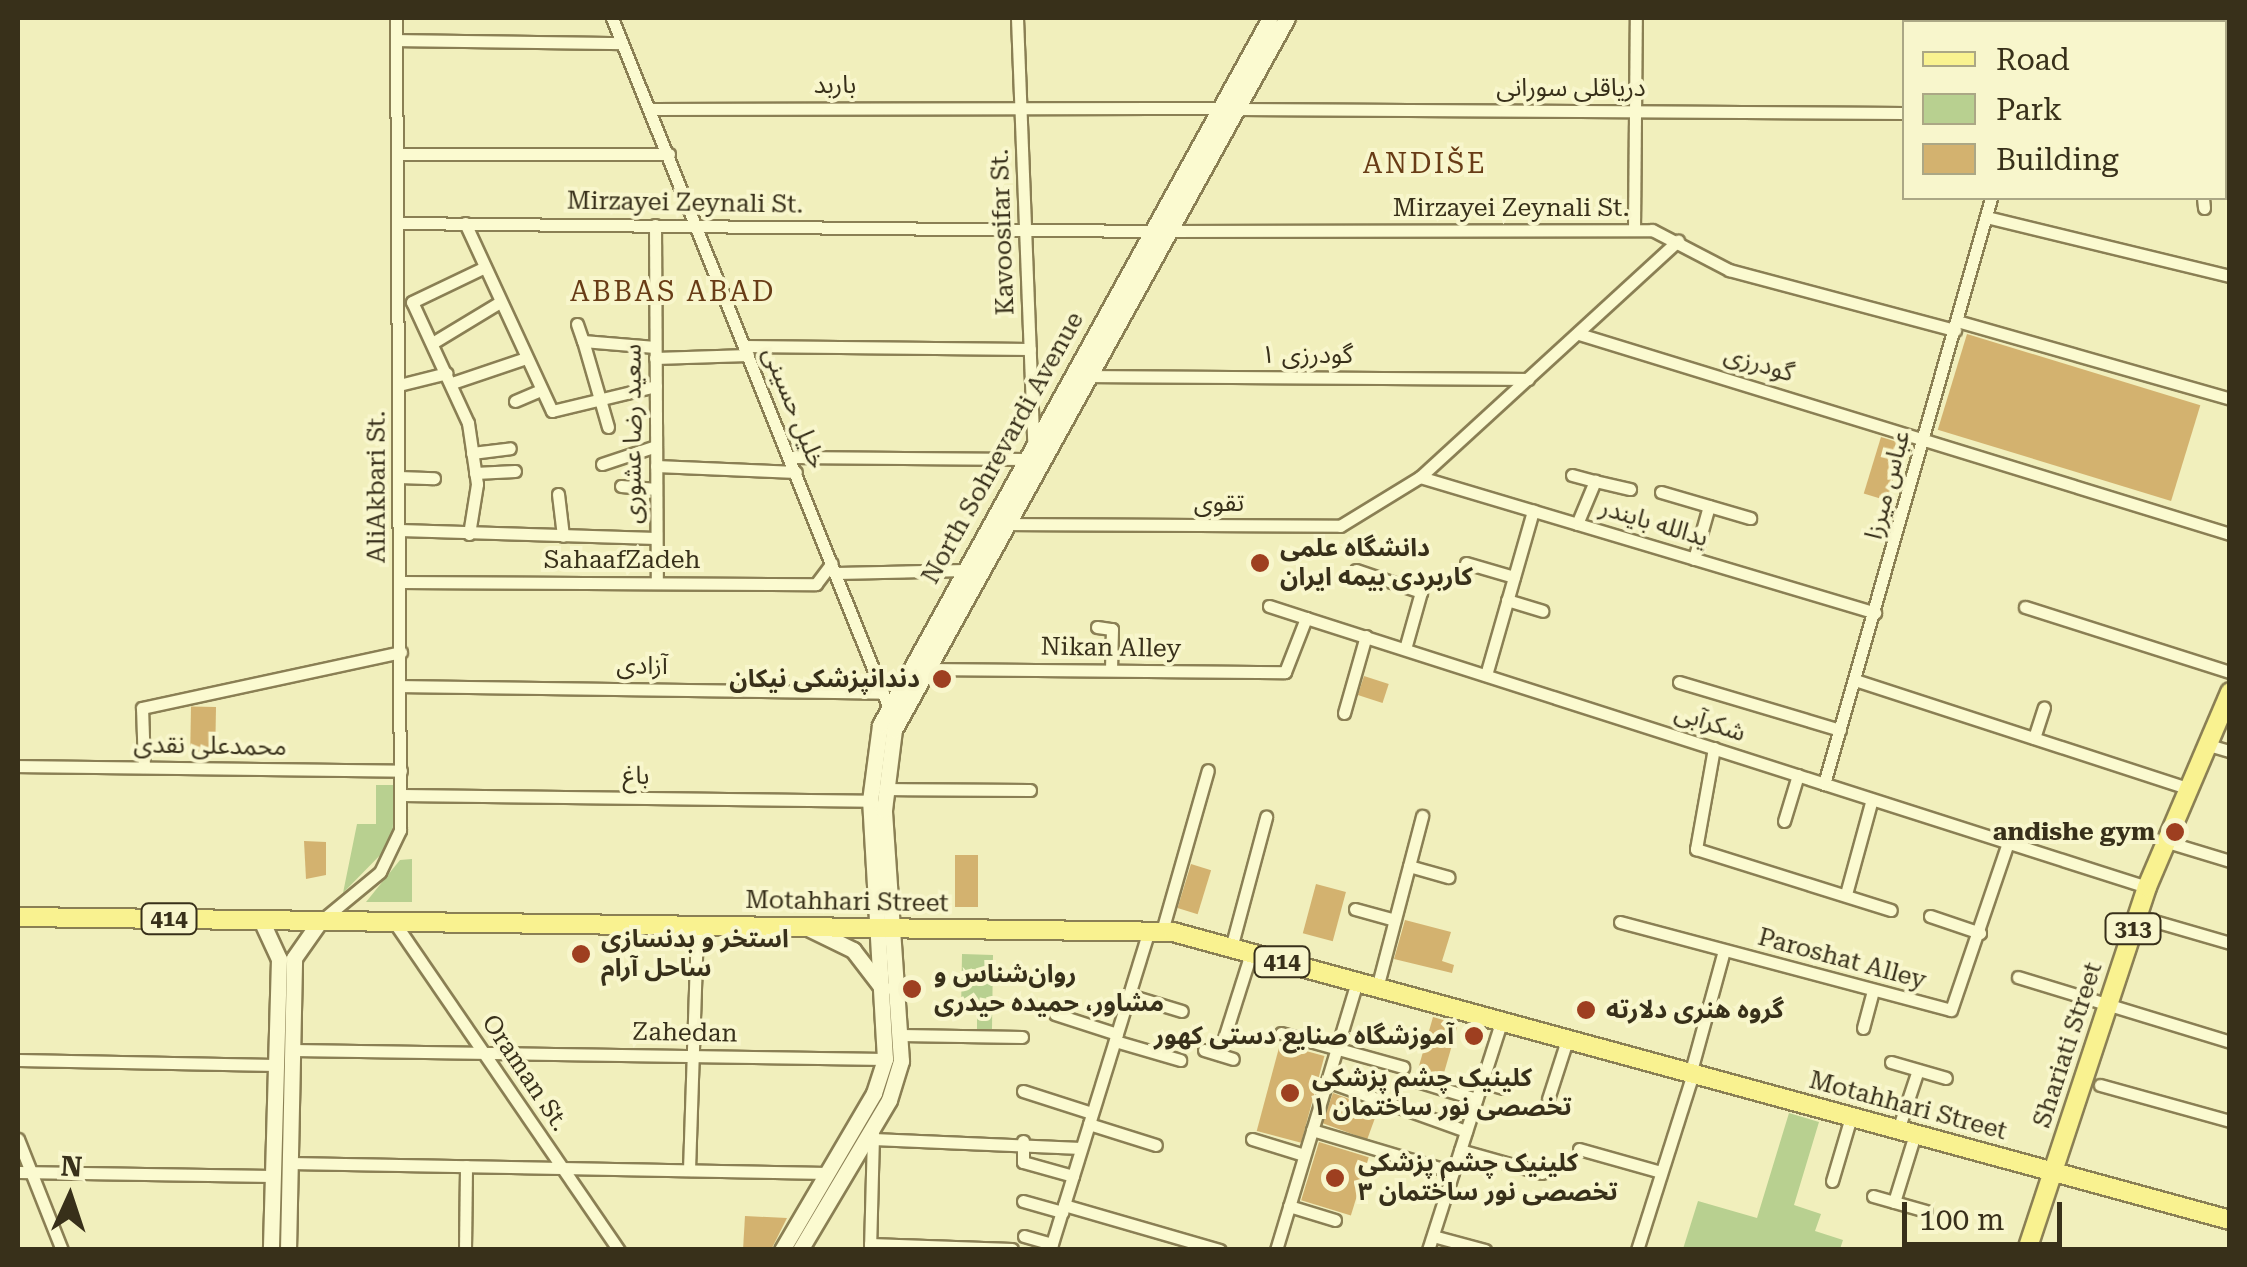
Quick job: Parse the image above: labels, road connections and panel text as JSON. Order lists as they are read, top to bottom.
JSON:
{
  "streets": {
    "main road": [
      "North Sohrevardi Avenue",
      "Motahhari Street",
      "414",
      "313",
      "Shariati Street"
    ],
    "street": [
      "باربد",
      "دریاقلی سورانی",
      "Mirzayei Zeynali St.",
      "Kavoosifar St.",
      "گودرزی ۱",
      "گودرزی",
      "خلیل حسینی",
      "سعید رضا عشوری",
      "عباس میرزا",
      "AliAkbari St.",
      "تقوی",
      "یدالله بایندر",
      "SahaafZadeh",
      "Nikan Alley",
      "آزادی",
      "شکرآبی",
      "محمدعلی نقدی",
      "باغ",
      "Paroshat Alley",
      "Zahedan",
      "Oraman St."
    ]
  },
  "crossings": [
    ["باربد", "Kavoosifar St."],
    ["باربد", "خلیل حسینی"],
    ["باربد", "North Sohrevardi Avenue"],
    ["دریاقلی سورانی", "North Sohrevardi Avenue"],
    ["Mirzayei Zeynali St.", "Kavoosifar St."],
    ["Mirzayei Zeynali St.", "خلیل حسینی"],
    ["Mirzayei Zeynali St.", "سعید رضا عشوری"],
    ["Mirzayei Zeynali St.", "North Sohrevardi Avenue"],
    ["Mirzayei Zeynali St.", "عباس میرزا"],
    ["Mirzayei Zeynali St.", "AliAkbari St."],
    ["Mirzayei Zeynali St.", "تقوی"],
    ["Kavoosifar St.", "North Sohrevardi Avenue"],
    ["گودرزی ۱", "North Sohrevardi Avenue"],
    ["گودرزی ۱", "تقوی"],
    ["گودرزی", "عباس میرزا"],
    ["گودرزی", "تقوی"],
    ["خلیل حسینی", "North Sohrevardi Avenue"],
    ["خلیل حسینی", "آزادی"],
    ["سعید رضا عشوری", "SahaafZadeh"],
    ["North Sohrevardi Avenue", "تقوی"],
    ["North Sohrevardi Avenue", "Nikan Alley"],
    ["North Sohrevardi Avenue", "آزادی"],
    ["North Sohrevardi Avenue", "باغ"],
    ["North Sohrevardi Avenue", "Motahhari Street"],
    ["عباس میرزا", "یدالله بایندر"],
    ["عباس میرزا", "شکرآبی"],
    ["AliAkbari St.", "SahaafZadeh"],
    ["AliAkbari St.", "آزادی"],
    ["AliAkbari St.", "محمدعلی نقدی"],
    ["AliAkbari St.", "باغ"],
    ["AliAkbari St.", "Motahhari Street"],
    ["تقوی", "یدالله بایندر"],
    ["Nikan Alley", "شکرآبی"],
    ["شکرآبی", "Paroshat Alley"],
    ["شکرآبی", "Shariati Street"],
    ["Motahhari Street", "414"],
    ["Motahhari Street", "Paroshat Alley"],
    ["Motahhari Street", "Shariati Street"],
    ["Motahhari Street", "Oraman St."],
    ["414", "Shariati Street"],
    ["Zahedan", "Oraman St."]
  ],
  "districts": ["ANDIŠE", "ABBAS ABAD"],
  "places": [
    "دانشگاه علمی کاربردی بیمه ایران",
    "دندانپزشکی نیکان",
    "andishe gym",
    "استخر و بدنسازی ساحل آرام",
    "روان‌شناس و مشاور، حمیده حیدری",
    "گروه هنری دلارته",
    "آموزشگاه صنایع دستی کهور",
    "کلینیک چشم پزشکی تخصصی نور ساختمان ۱",
    "کلینیک چشم پزشکی تخصصی نور ساختمان ۳"
  ],
  "legend": ["Road", "Park", "Building"],
  "scale_bar": "100 m",
  "north": "top"
}
